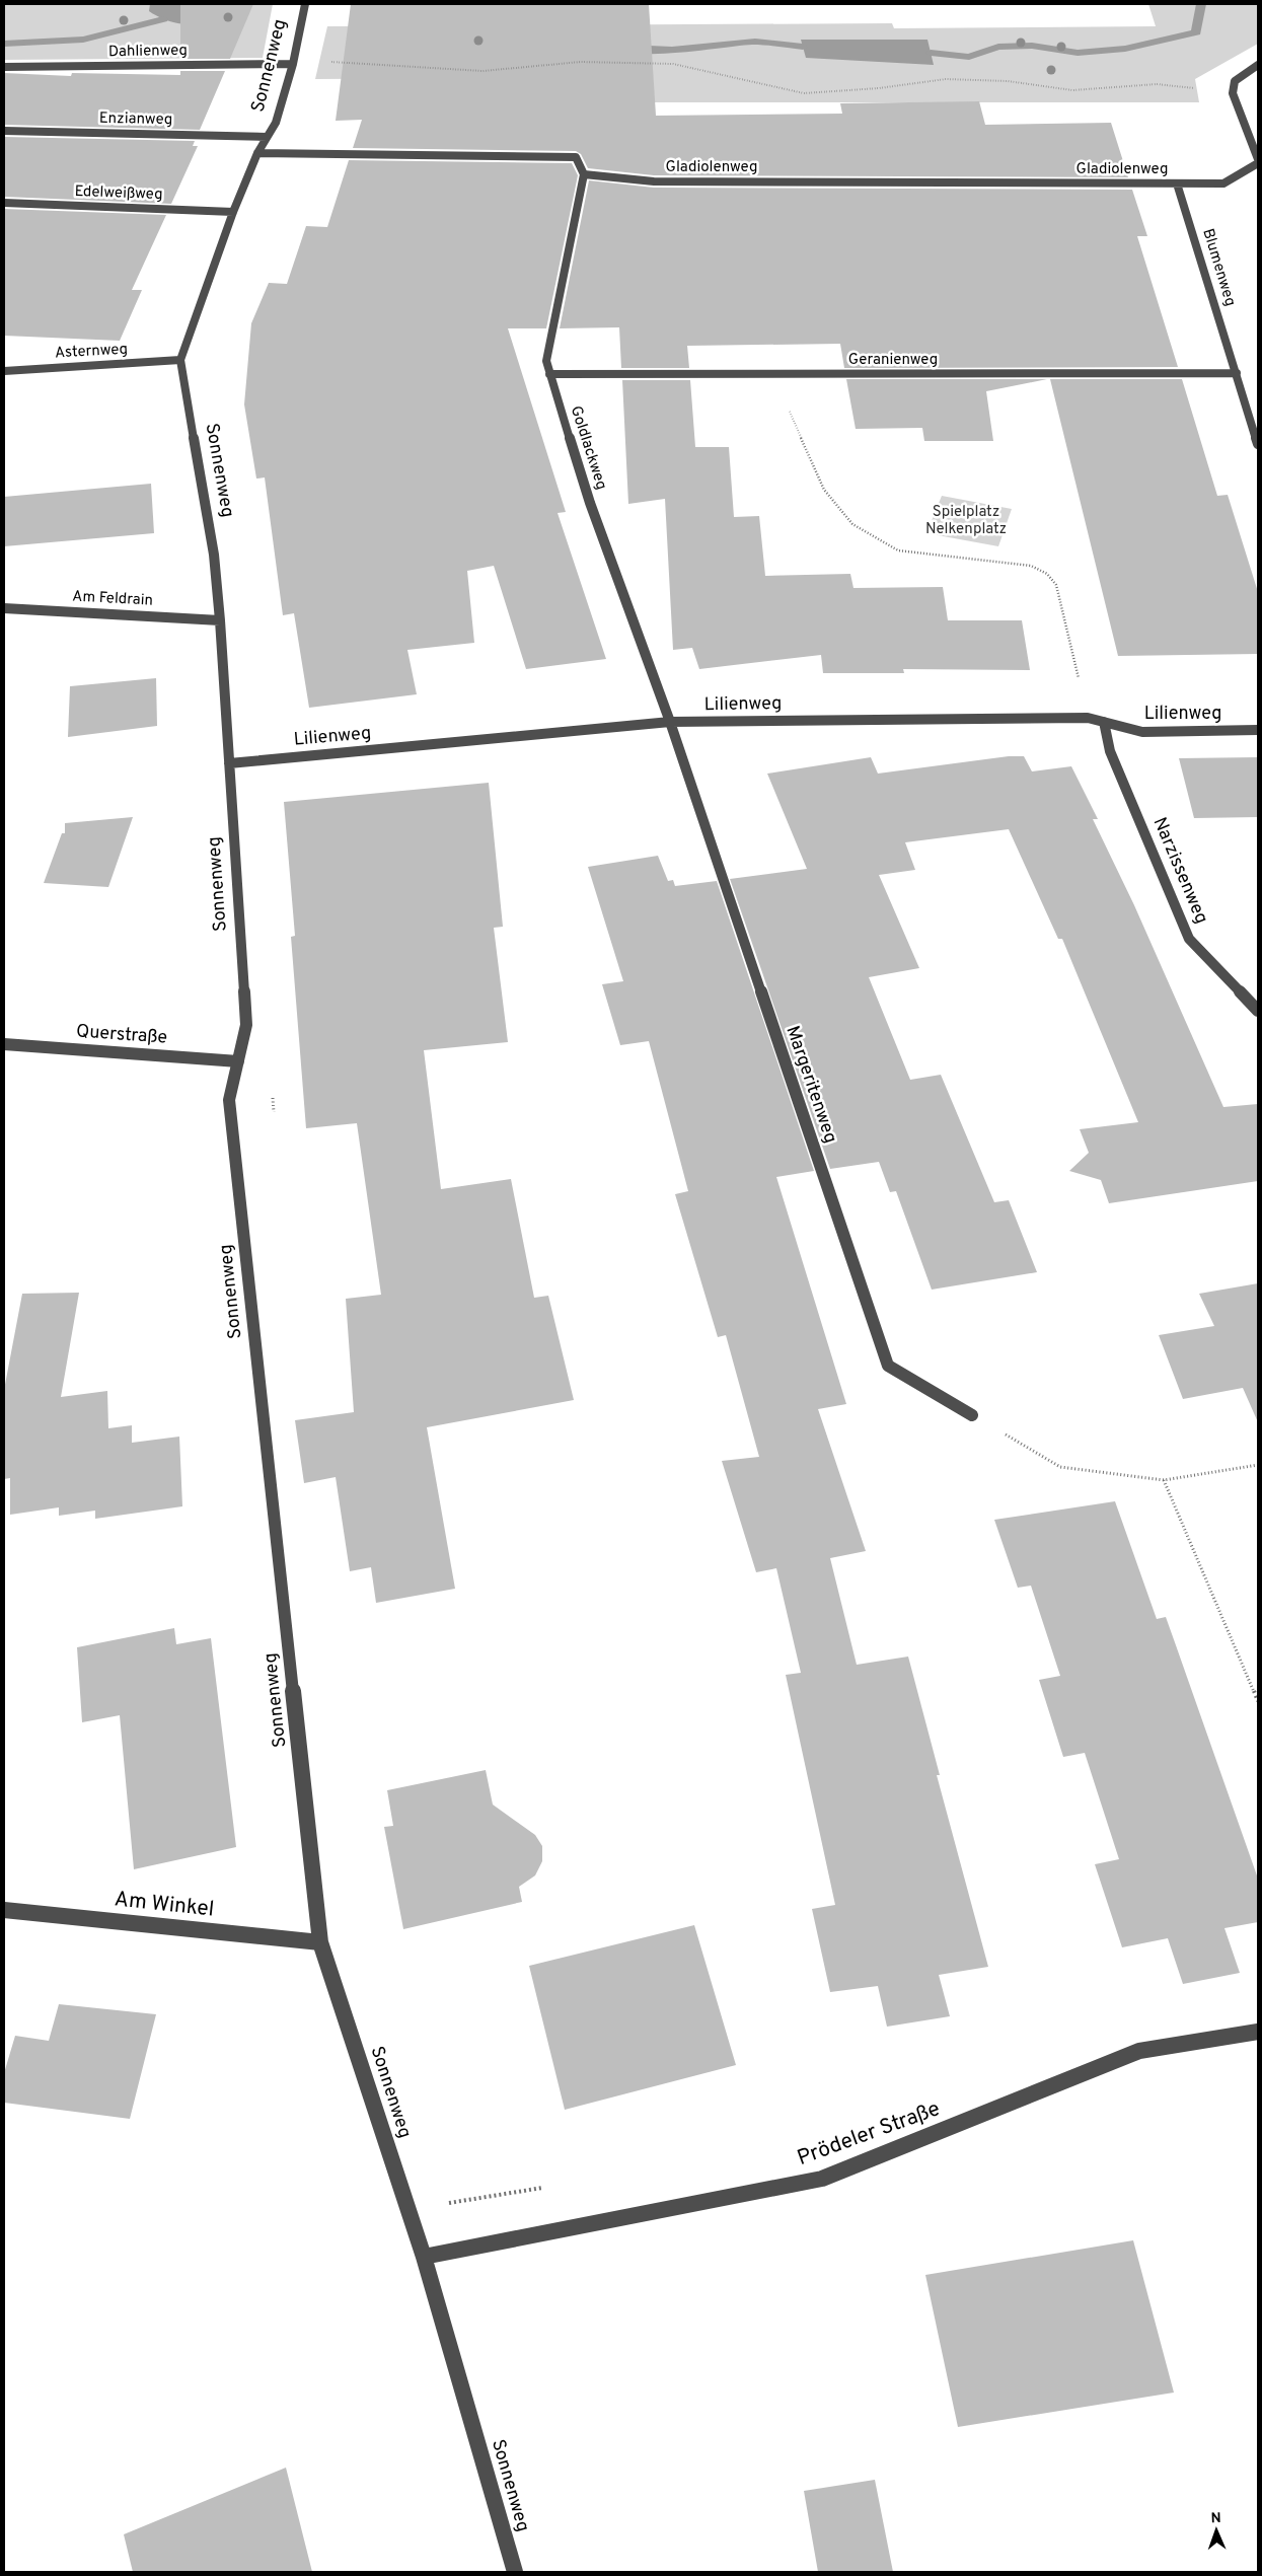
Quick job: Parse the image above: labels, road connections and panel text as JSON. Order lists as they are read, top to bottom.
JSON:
{
  "streets": {
    "street": [
      "Dahlienweg",
      "Sonnenweg",
      "Enzianweg",
      "Gladiolenweg",
      "Edelweißweg",
      "Blumenweg",
      "Asternweg",
      "Geranienweg",
      "Goldlackweg",
      "Am Feldrain",
      "Lilienweg",
      "Narzissenweg",
      "Querstraße",
      "Margeritenweg",
      "Am Winkel",
      "Prödeler Straße"
    ]
  },
  "crossings": [
    ["Dahlienweg", "Sonnenweg"],
    ["Sonnenweg", "Enzianweg"],
    ["Sonnenweg", "Edelweißweg"],
    ["Sonnenweg", "Asternweg"],
    ["Sonnenweg", "Am Feldrain"],
    ["Sonnenweg", "Lilienweg"],
    ["Sonnenweg", "Querstraße"],
    ["Sonnenweg", "Am Winkel"],
    ["Sonnenweg", "Prödeler Straße"],
    ["Gladiolenweg", "Blumenweg"],
    ["Gladiolenweg", "Goldlackweg"],
    ["Blumenweg", "Geranienweg"],
    ["Geranienweg", "Goldlackweg"],
    ["Goldlackweg", "Lilienweg"],
    ["Goldlackweg", "Margeritenweg"],
    ["Lilienweg", "Narzissenweg"],
    ["Lilienweg", "Margeritenweg"]
  ],
  "parks": ["Spielplatz Nelkenplatz"],
  "north": "top"
}
